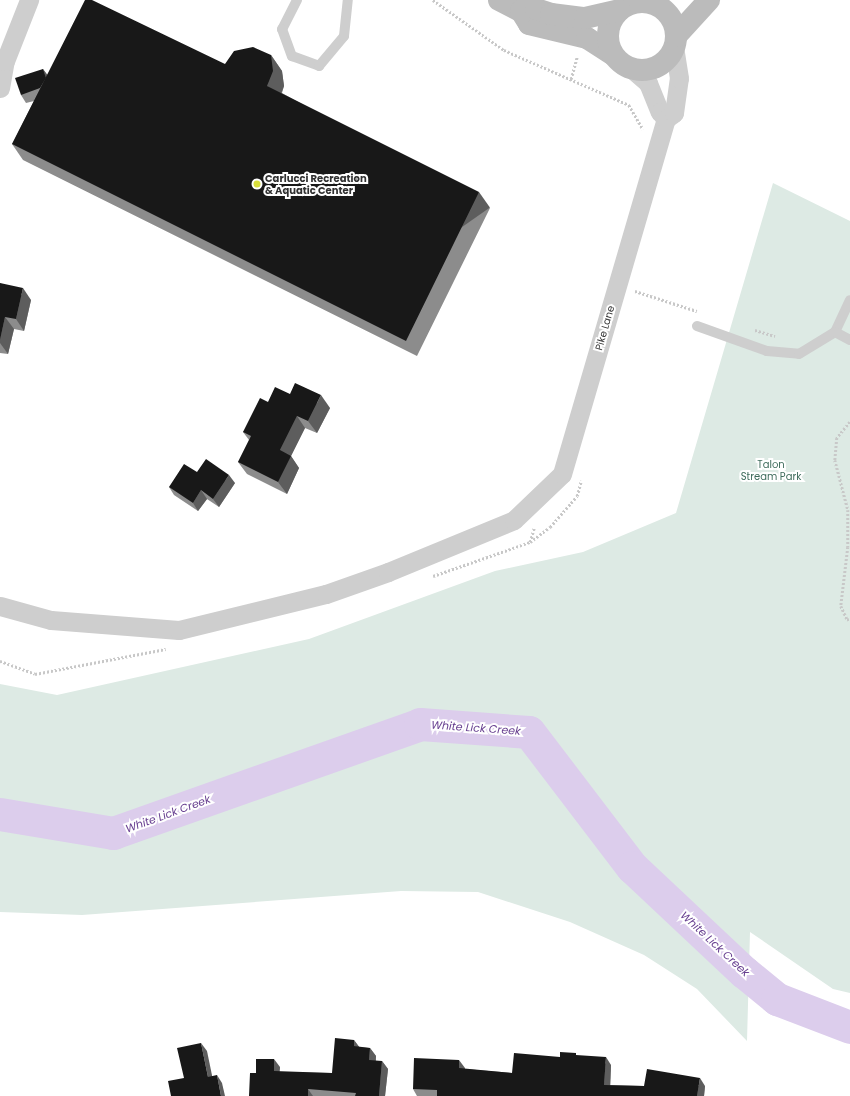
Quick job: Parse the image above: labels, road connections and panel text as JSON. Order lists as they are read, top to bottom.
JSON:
{
  "streets": {
    "street": ["Pike Lane"]
  },
  "water": ["White Lick Creek"],
  "parks": ["Talon Stream Park"],
  "places": ["Carlucci Recreation & Aquatic Center"]
}
